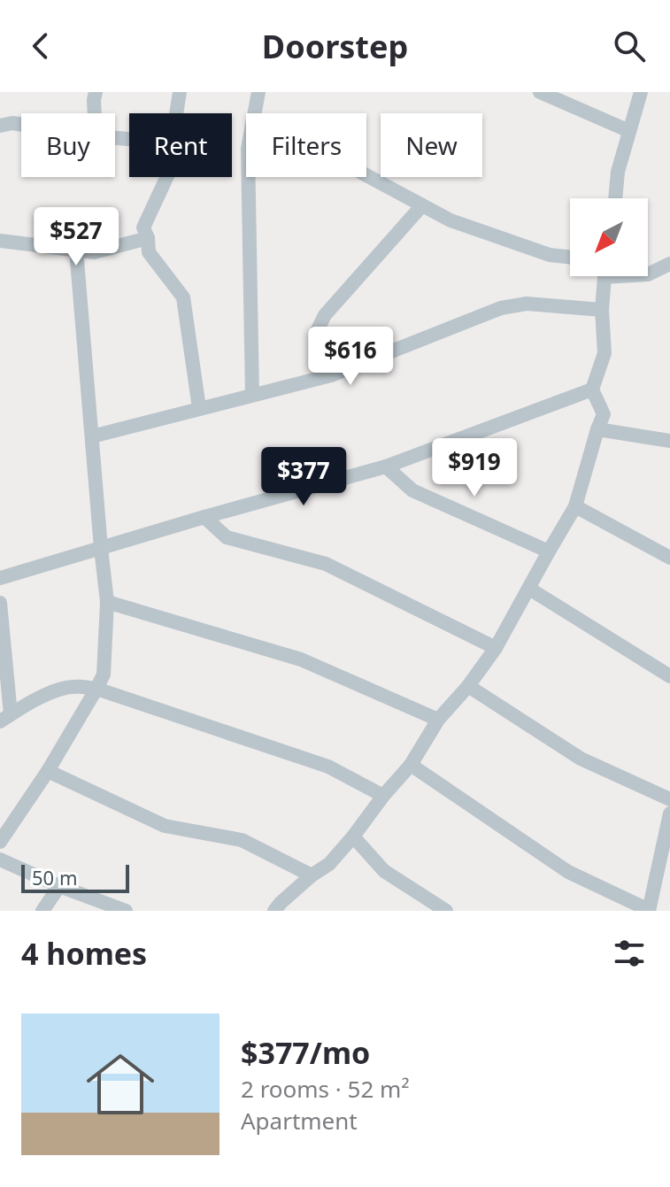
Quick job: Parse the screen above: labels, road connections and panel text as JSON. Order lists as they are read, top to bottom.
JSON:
{
  "scale_bar": "50 m",
  "north": "bottom left",
  "page": {
    "header": "Doorstep",
    "chip": [
      "Buy",
      "Rent",
      "Filters",
      "New"
    ],
    "price": [
      "$527",
      "$616",
      "$919",
      "$377"
    ],
    "scale": "50 m",
    "heading": "4 homes",
    "list": [
      {
        "name": "$377/mo",
        "note": "2 rooms · 52 m² · Apartment"
      }
    ]
  }
}
